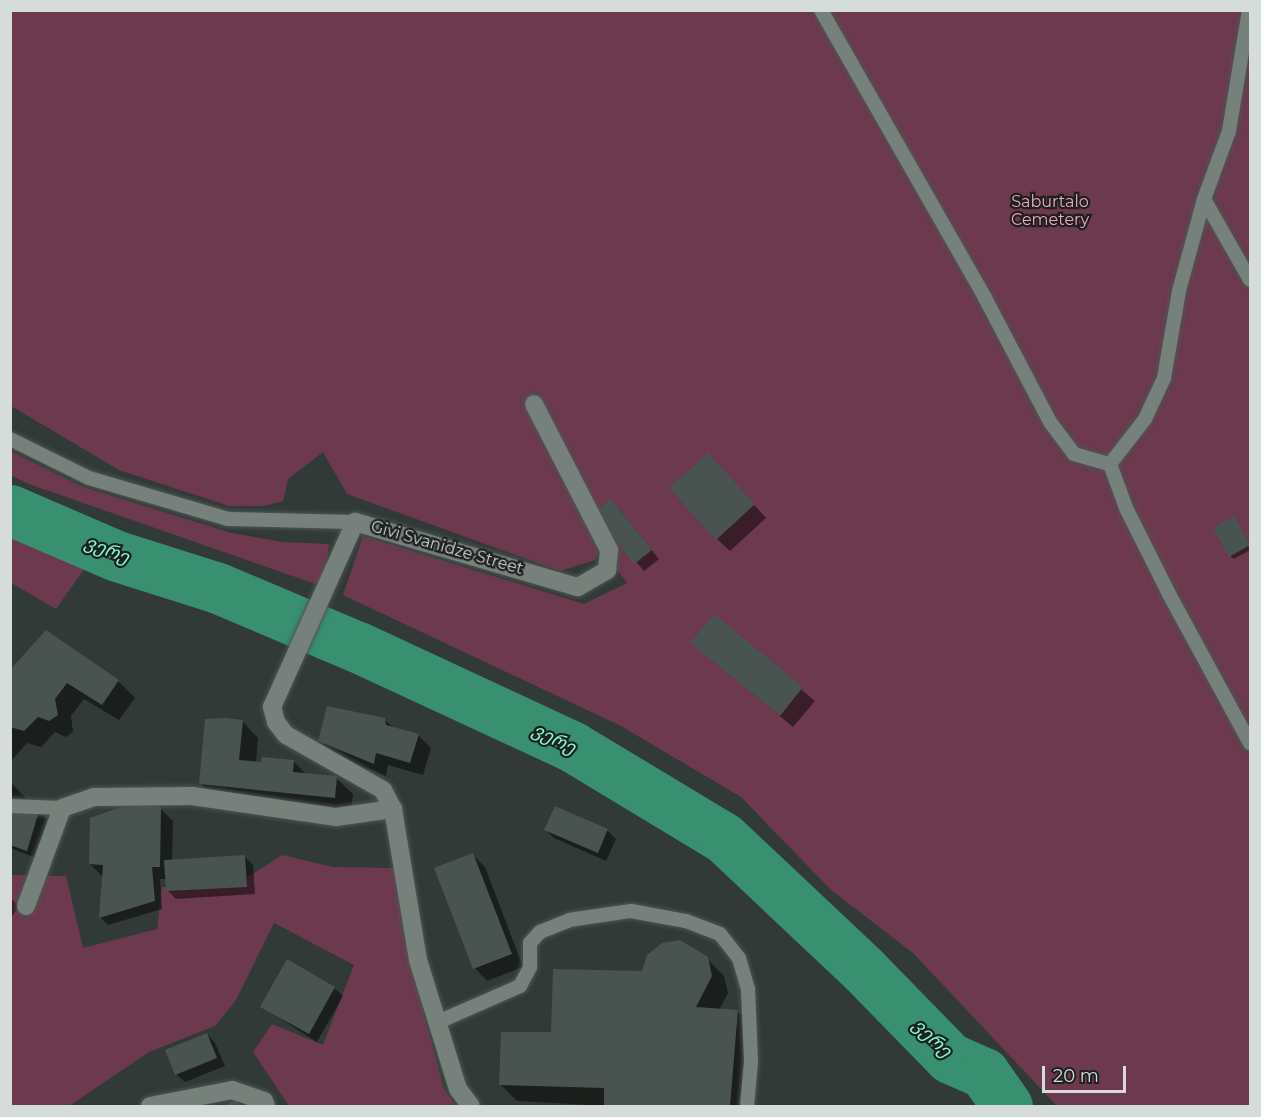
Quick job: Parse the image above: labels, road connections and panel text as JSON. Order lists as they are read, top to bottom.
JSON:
{
  "streets": {
    "street": ["Givi Svanidze Street"]
  },
  "water": ["ვერე"],
  "parks": ["Saburtalo Cemetery"],
  "scale_bar": "20 m"
}
